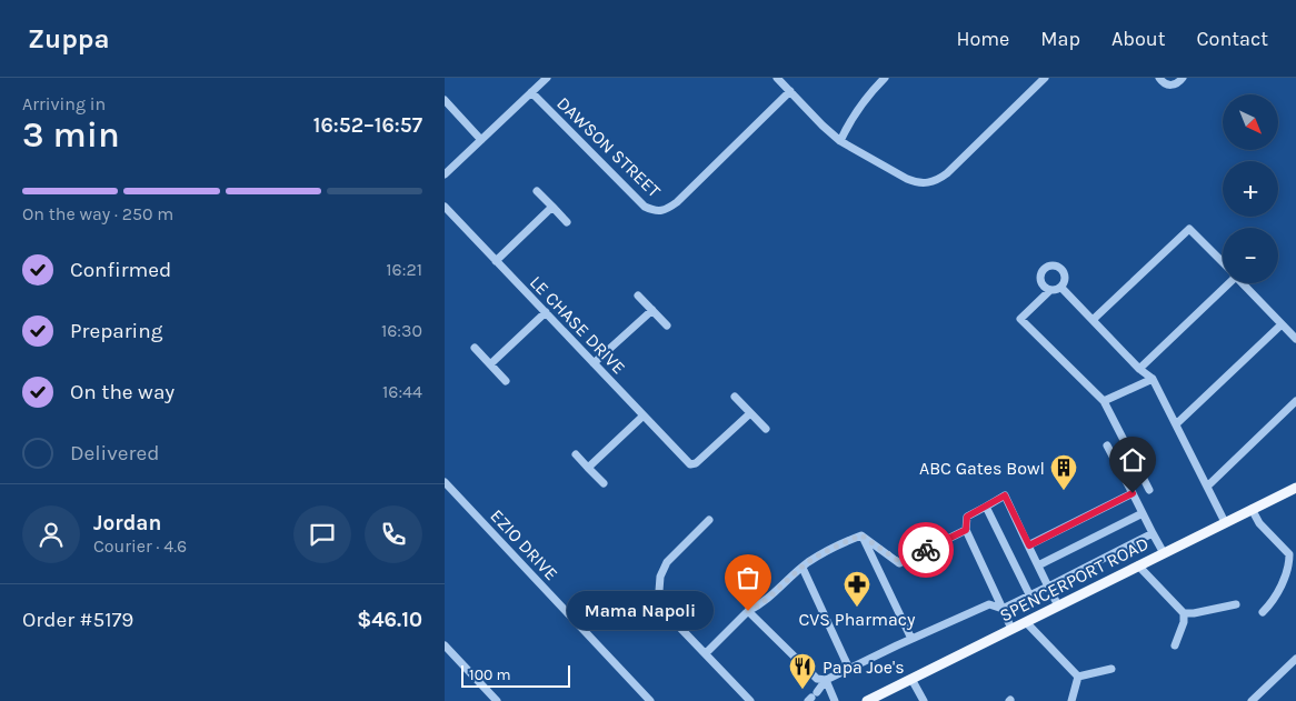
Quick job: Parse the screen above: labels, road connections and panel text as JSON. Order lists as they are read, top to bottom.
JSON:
{
  "streets": {
    "main road": ["SPENCERPORT ROAD"],
    "street": ["DAWSON STREET", "LE CHASE DRIVE", "EZIO DRIVE"]
  },
  "places": {
    "building": ["ABC Gates Bowl"],
    "pharmacy": ["CVS Pharmacy"],
    "other": ["Mama Napoli"],
    "restaurant": ["Papa Joe's"]
  },
  "scale_bar": "100 m",
  "north": "bottom right",
  "page": {
    "header": "Zuppa",
    "nav": [
      "Home",
      "Map",
      "About",
      "Contact"
    ],
    "heading": ["3 min", "Arriving in", "16:52–16:57"],
    "panel": [
      "Jordan",
      "Courier · 4.6",
      "Order #5179",
      "$46.10"
    ],
    "map_buttons": ["+", "−"],
    "bar": "On the way · 250 m",
    "list": [
      ["Confirmed", "16:21"],
      ["Preparing", "16:30"],
      ["On the way", "16:44"],
      "Delivered"
    ],
    "bubble": "Mama Napoli",
    "scale": "100 m"
  }
}
